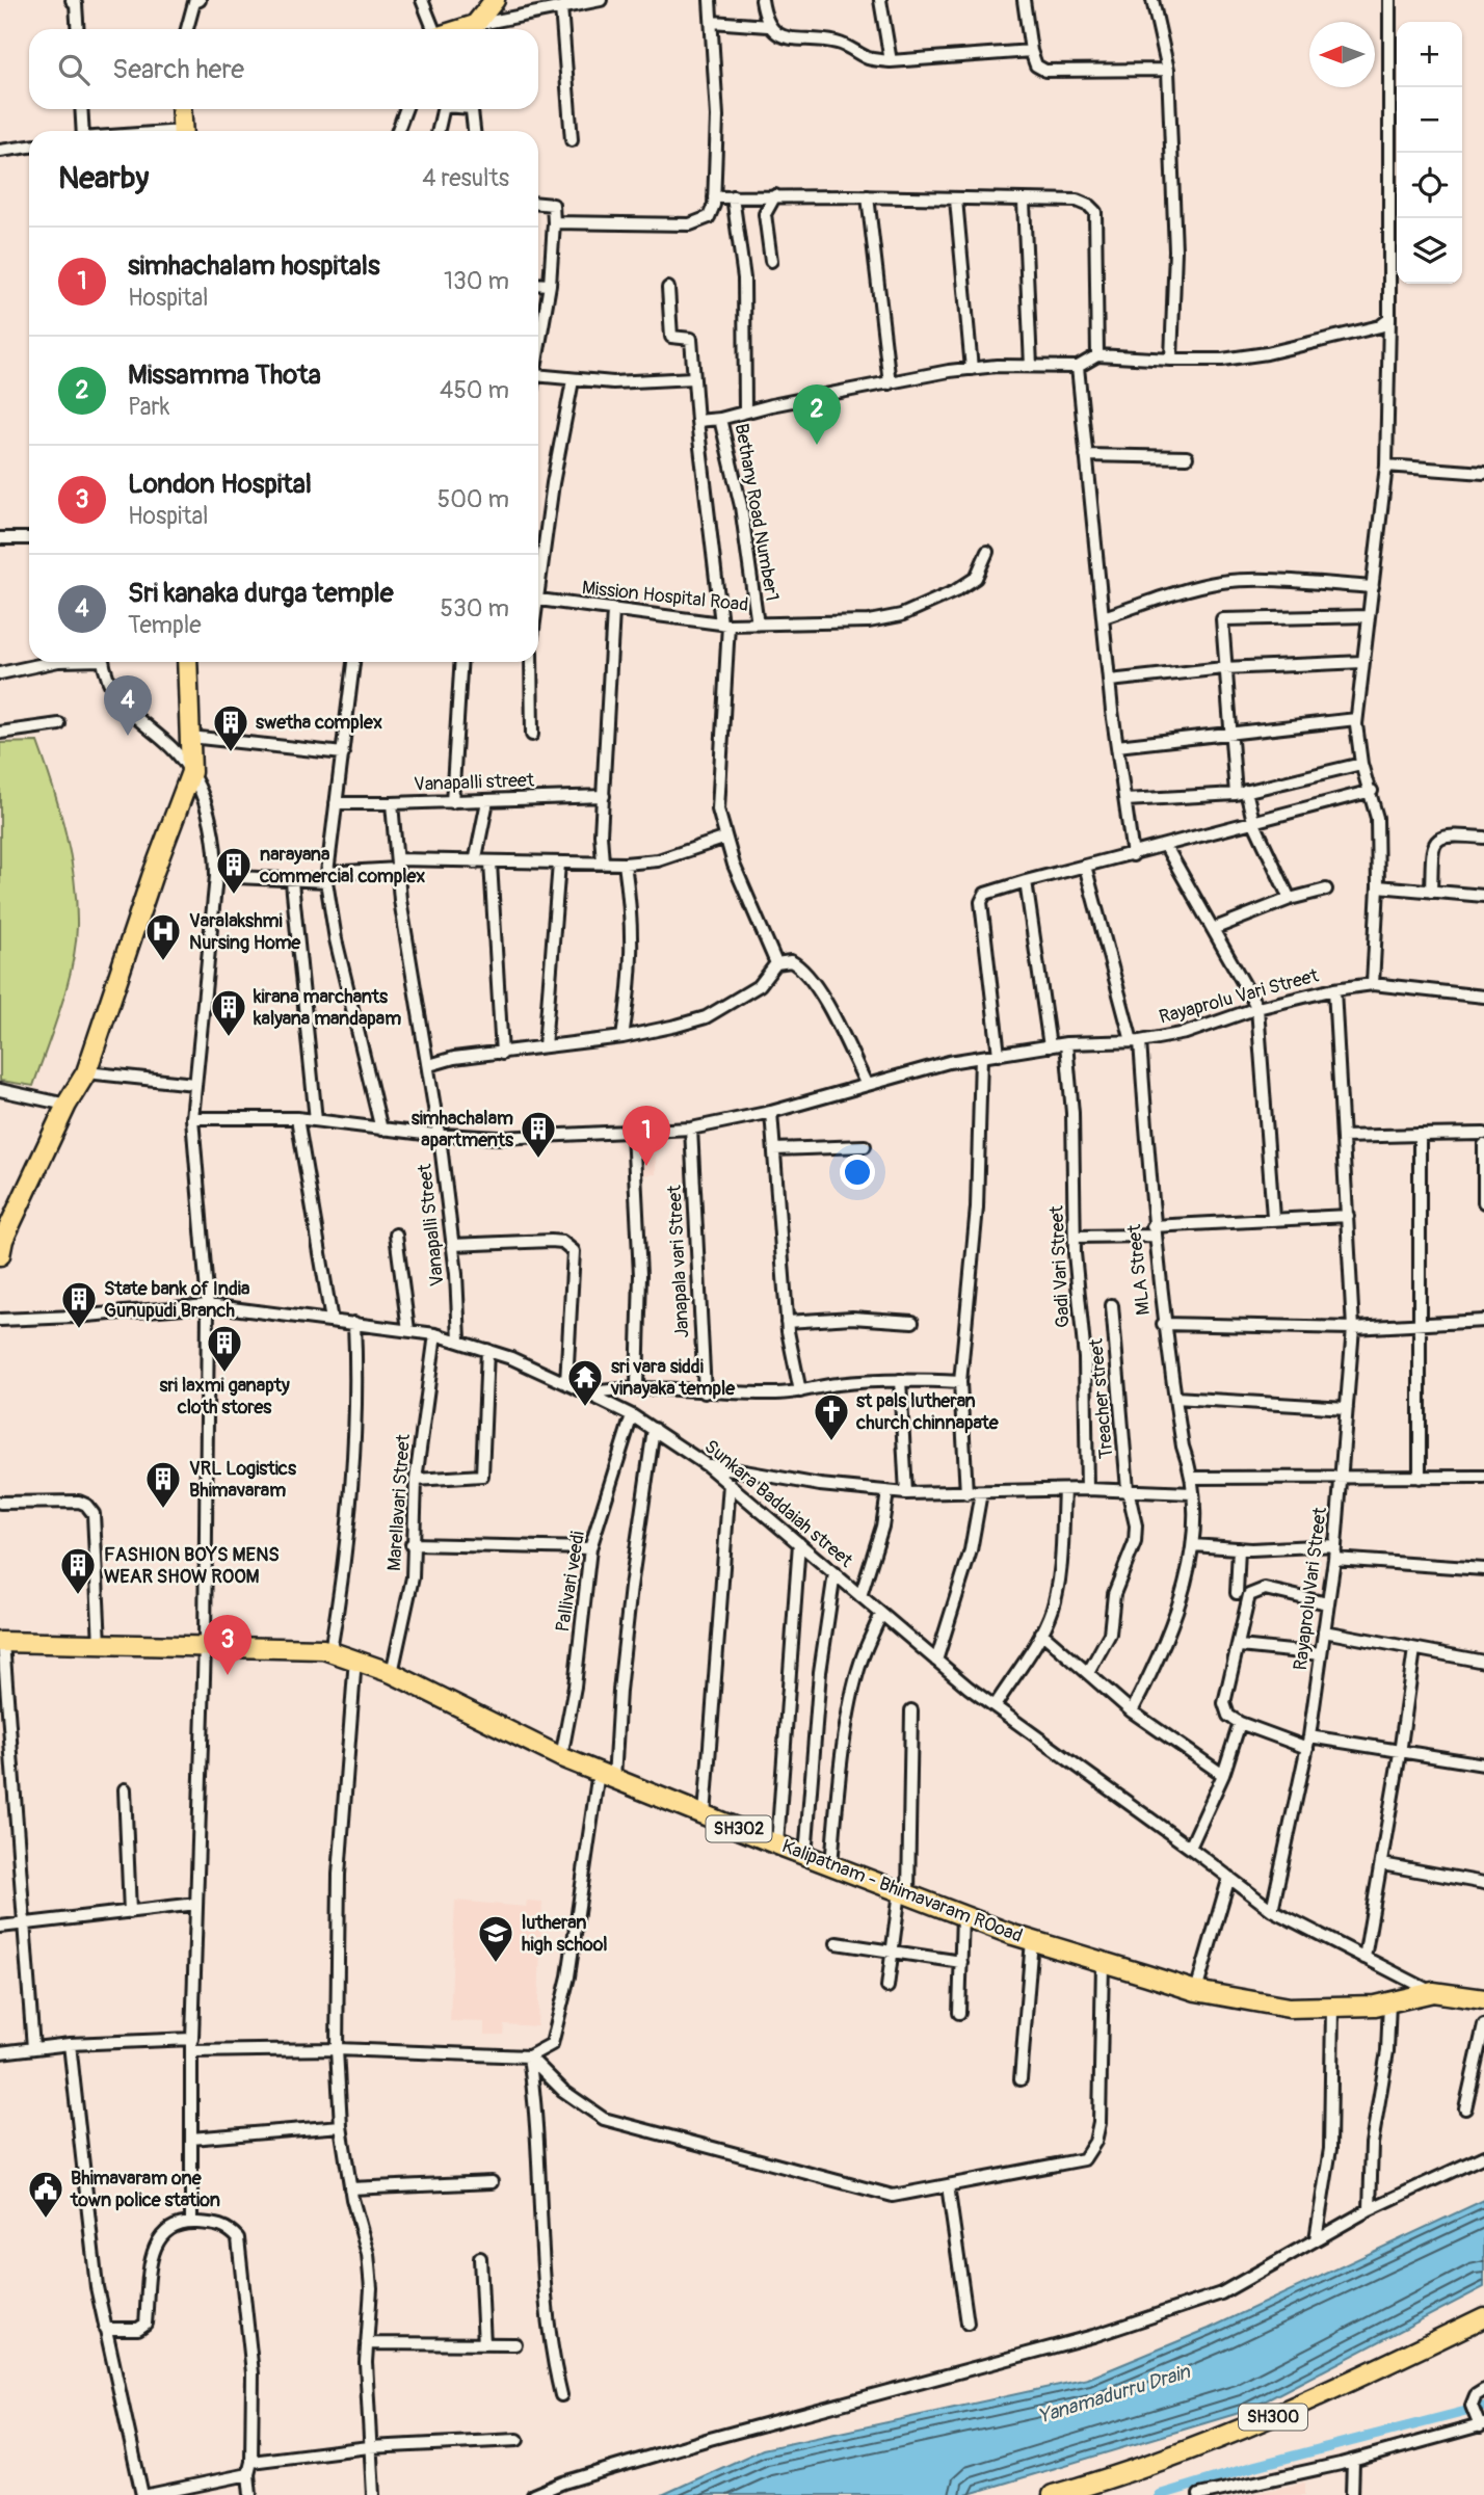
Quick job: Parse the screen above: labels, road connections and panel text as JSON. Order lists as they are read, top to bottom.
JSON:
{
  "streets": {
    "main road": ["SH302", "Kalipatnam - Bhimavaram ROoad", "SH300"],
    "street": [
      "Bethany Road Number1",
      "Mission Hospital Road",
      "Vanapalli street",
      "Rayaprolu Vari Street",
      "Vanapalli Street",
      "Janapala vari Street",
      "Gadi Vari Street",
      "MLA Street",
      "Treacher street",
      "Marellavari Street",
      "Sunkara Baddaiah street",
      "Pallivari veedi"
    ]
  },
  "crossings": [
    ["Bethany Road Number1", "Mission Hospital Road"],
    ["Vanapalli street", "Vanapalli Street"],
    ["Rayaprolu Vari Street", "Vanapalli Street"],
    ["Rayaprolu Vari Street", "Janapala vari Street"],
    ["Rayaprolu Vari Street", "Gadi Vari Street"],
    ["Rayaprolu Vari Street", "MLA Street"],
    ["Rayaprolu Vari Street", "Sunkara Baddaiah street"],
    ["Vanapalli Street", "Sunkara Baddaiah street"],
    ["Marellavari Street", "Sunkara Baddaiah street"],
    ["Marellavari Street", "Kalipatnam - Bhimavaram ROoad"],
    ["Sunkara Baddaiah street", "Pallivari veedi"],
    ["Sunkara Baddaiah street", "Kalipatnam - Bhimavaram ROoad"],
    ["Pallivari veedi", "Kalipatnam - Bhimavaram ROoad"]
  ],
  "water": ["Yanamadurru Drain"],
  "places": {
    "building": [
      "swetha complex",
      "narayana commercial complex",
      "kirana marchants kalyana mandapam",
      "simhachalam apartments",
      "State bank of India Gunupudi Branch",
      "sri laxmi ganapty cloth stores",
      "VRL Logistics Bhimavaram",
      "FASHION BOYS MENS WEAR SHOW ROOM"
    ],
    "hospital": ["Varalakshmi Nursing Home"],
    "temple": ["sri vara siddi vinayaka temple"],
    "church": ["st pals lutheran church chinnapate"],
    "school or university": ["lutheran high school"],
    "public building": ["Bhimavaram one town police station"]
  },
  "north": "left",
  "page": {
    "map_buttons": ["+", "−"],
    "search": "Search here",
    "heading": ["Nearby", "4 results"],
    "list": [
      {
        "mark": "1",
        "name": "simhachalam hospitals",
        "note": "Hospital",
        "value": "130 m"
      },
      {
        "mark": "2",
        "name": "Missamma Thota",
        "note": "Park",
        "value": "450 m"
      },
      {
        "mark": "3",
        "name": "London Hospital",
        "note": "Hospital",
        "value": "500 m"
      },
      {
        "mark": "4",
        "name": "Sri kanaka durga temple",
        "note": "Temple",
        "value": "530 m"
      }
    ],
    "pins": [
      "2",
      "4",
      "1",
      "3"
    ]
  }
}
